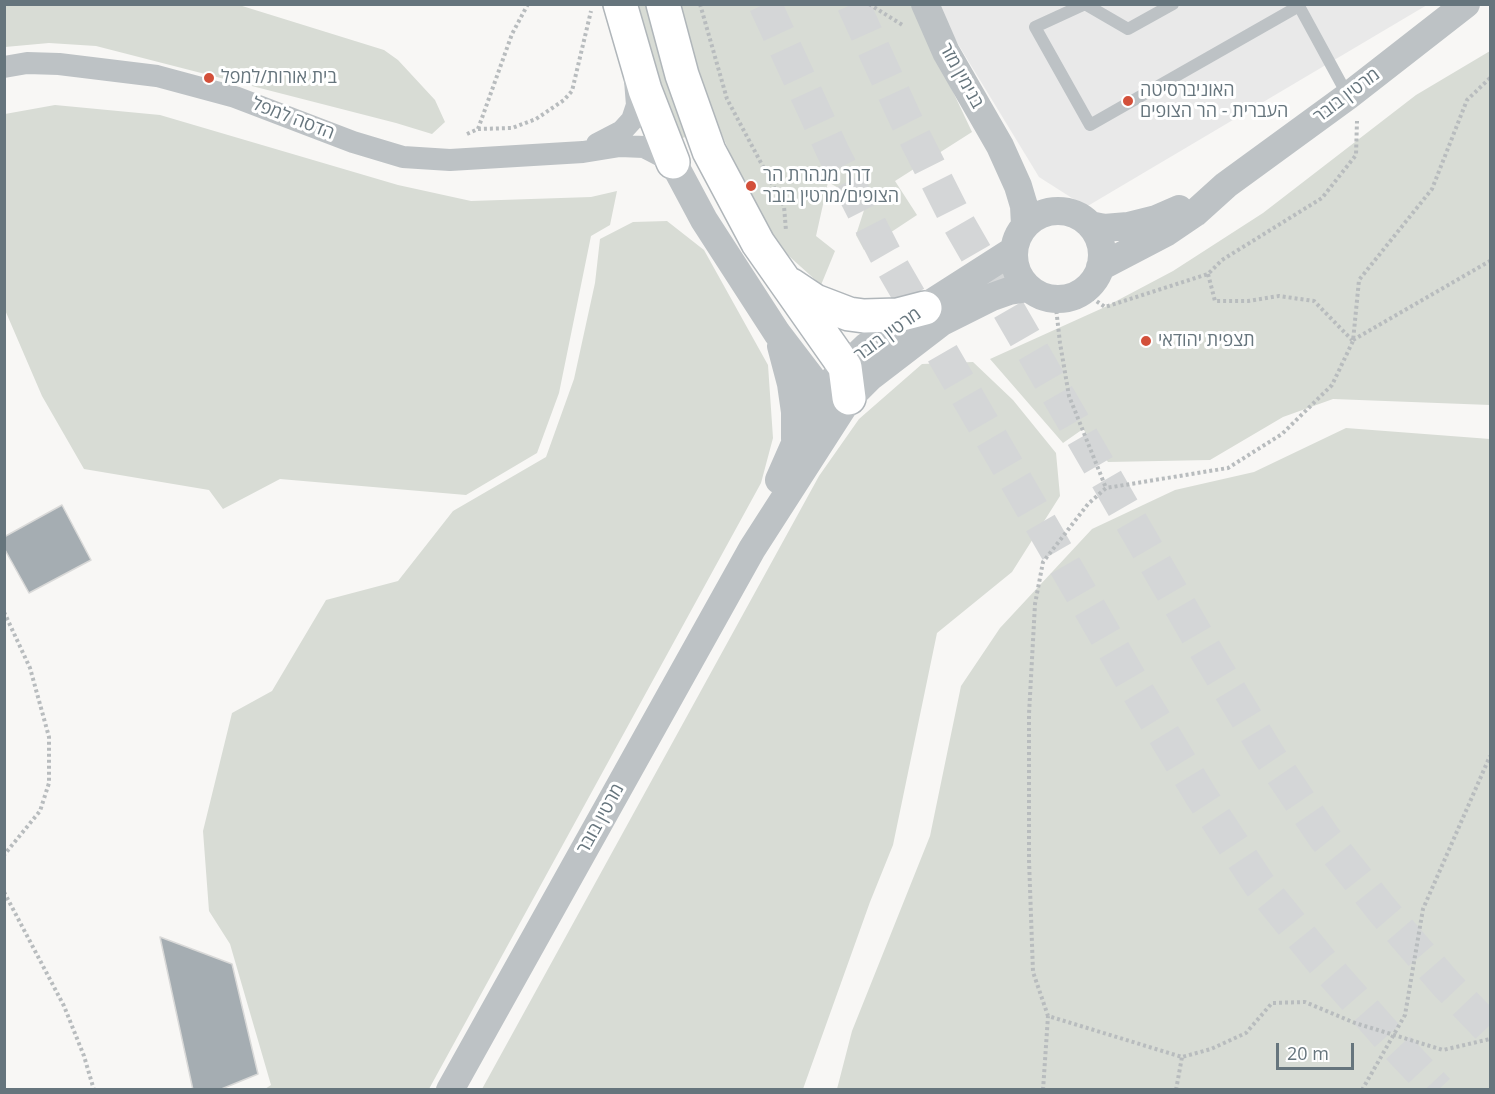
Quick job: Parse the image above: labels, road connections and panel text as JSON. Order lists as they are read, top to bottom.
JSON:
{
  "streets": {
    "street": ["בנימין מזר", "מרטין בובר", "הדסה למפל"]
  },
  "crossings": [
    ["בנימין מזר", "מרטין בובר"]
  ],
  "places": [
    "בית אורות/למפל",
    "האוניברסיטה העברית - הר הצופים",
    "דרך מנהרת הר הצופים/מרטין בובר",
    "תצפית יהודאי"
  ],
  "scale_bar": "20 m"
}
